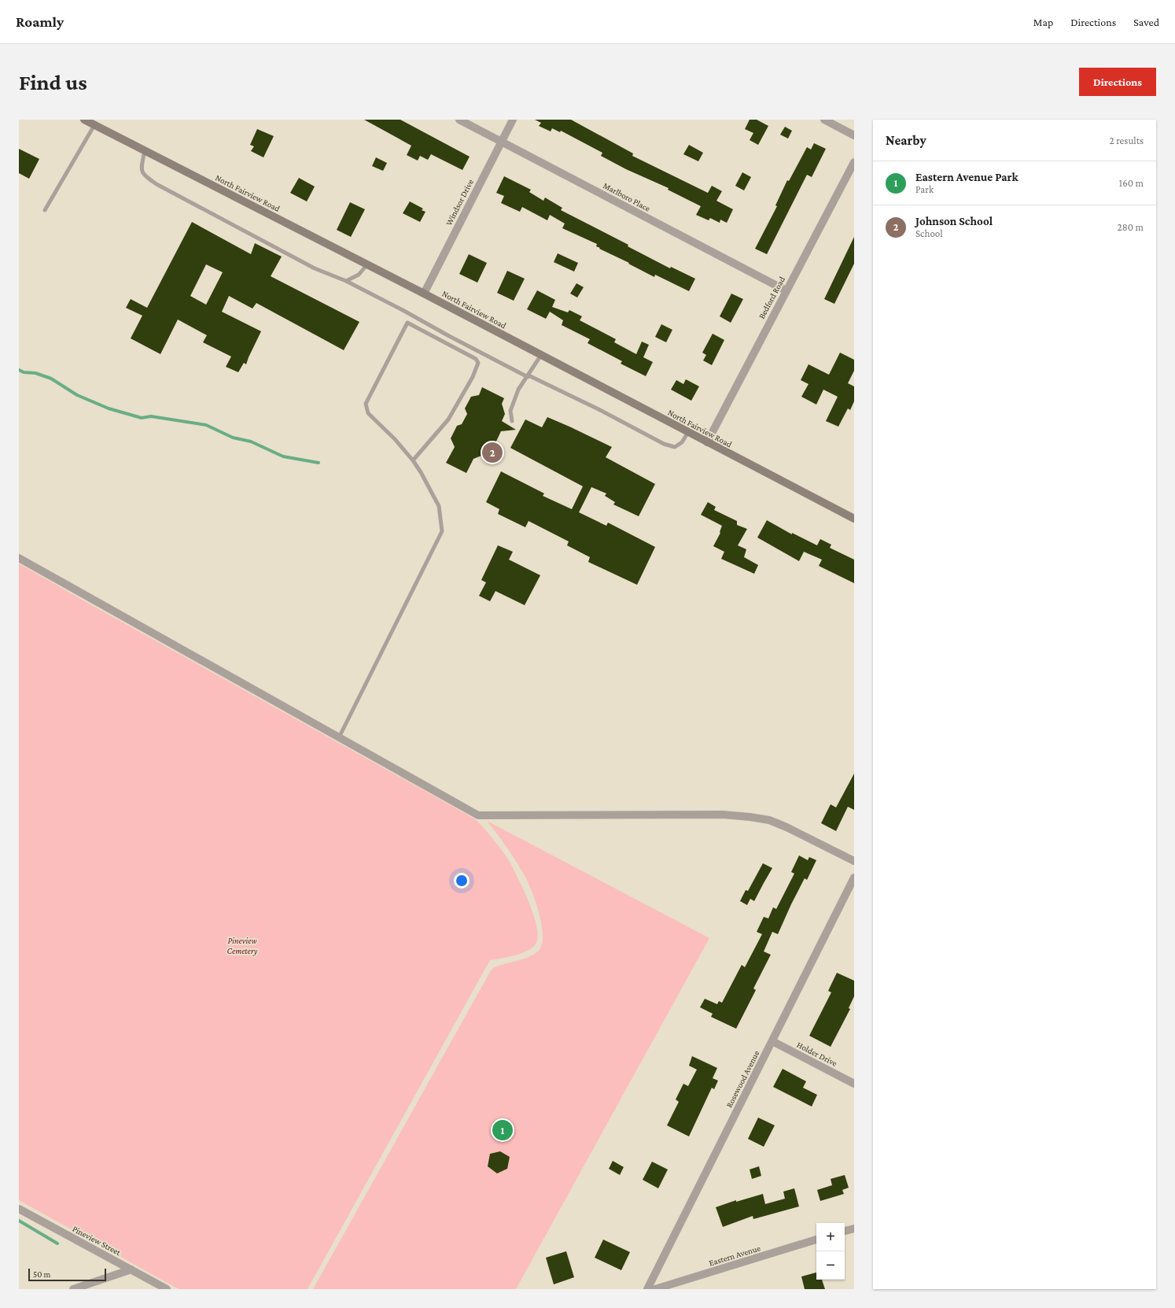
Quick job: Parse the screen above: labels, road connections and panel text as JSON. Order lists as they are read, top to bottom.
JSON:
{
  "streets": {
    "main road": ["North Fairview Road"],
    "street": [
      "Marlboro Place",
      "Windsor Drive",
      "Bedford Road",
      "Holder Drive",
      "Rosewood Avenue",
      "Pineview Street",
      "Eastern Avenue"
    ]
  },
  "crossings": [
    ["North Fairview Road", "Windsor Drive"],
    ["North Fairview Road", "Bedford Road"],
    ["Marlboro Place", "Windsor Drive"],
    ["Marlboro Place", "Bedford Road"],
    ["Holder Drive", "Rosewood Avenue"]
  ],
  "parks": ["Pineview Cemetery"],
  "scale_bar": "50 m",
  "page": {
    "header": "Roamly",
    "nav": ["Map", "Directions", "Saved"],
    "buttons": "Directions",
    "title": "Find us",
    "heading": ["Nearby", "2 results"],
    "list": [
      {
        "mark": "1",
        "name": "Eastern Avenue Park",
        "note": "Park",
        "value": "160 m"
      },
      {
        "mark": "2",
        "name": "Johnson School",
        "note": "School",
        "value": "280 m"
      }
    ],
    "pins": ["2", "1"],
    "map_buttons": ["+", "−"],
    "scale": "50 m"
  }
}
